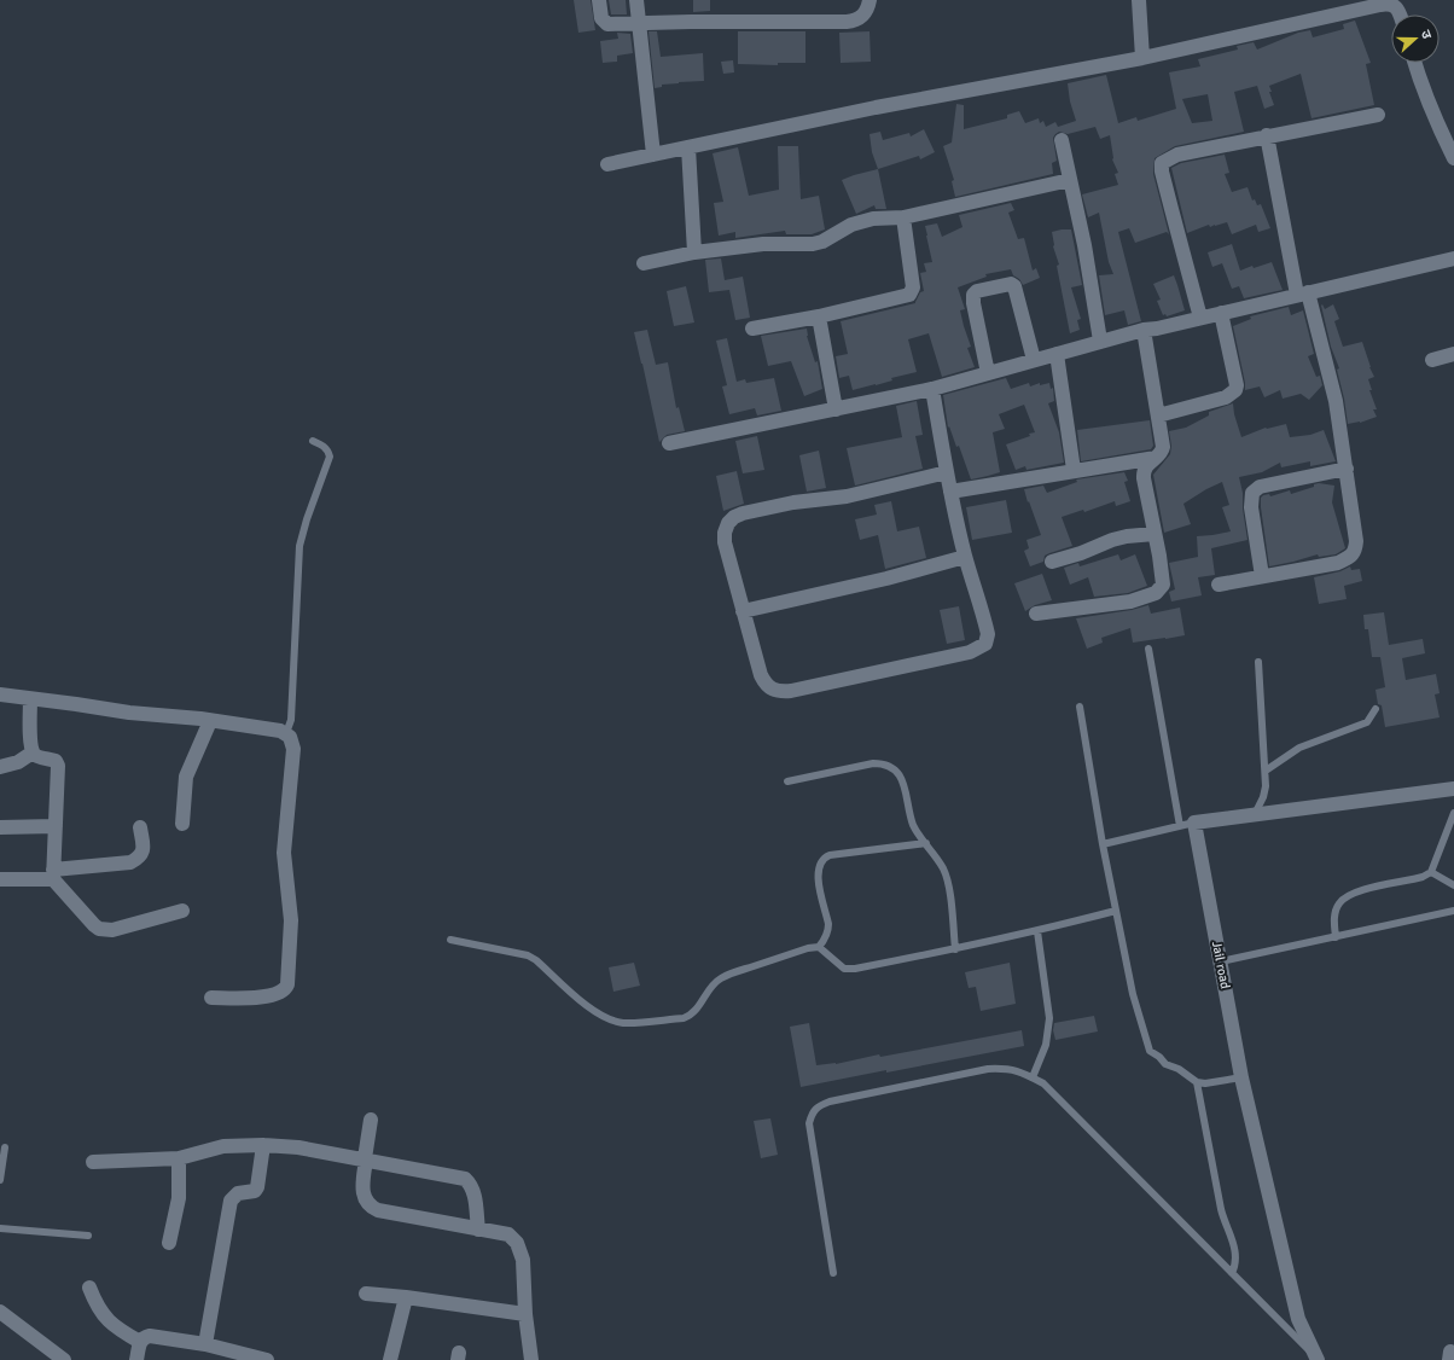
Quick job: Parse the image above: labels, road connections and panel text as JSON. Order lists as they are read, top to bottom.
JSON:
{
  "streets": {
    "street": ["Jail road"]
  },
  "north": "right"
}
